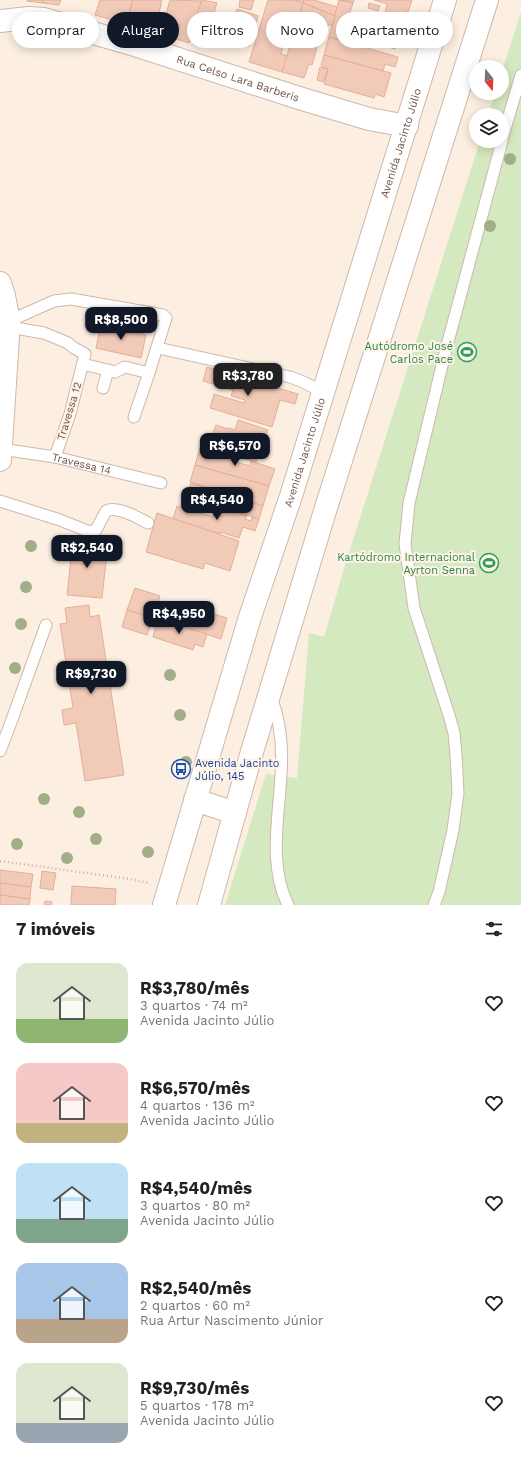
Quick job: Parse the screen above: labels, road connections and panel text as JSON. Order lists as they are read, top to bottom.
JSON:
{
  "streets": {
    "street": ["Rua Celso Lara Barberis", "Avenida Jacinto Júlio"],
    "lane": ["Travessa 12", "Travessa 14"]
  },
  "crossings": [
    ["Rua Celso Lara Barberis", "Avenida Jacinto Júlio"],
    ["Travessa 12", "Travessa 14"]
  ],
  "places": {
    "sports": ["Autódromo José Carlos Pace", "Kartódromo Internacional Ayrton Senna"],
    "bus stop": ["Avenida Jacinto Júlio, 145"]
  },
  "north": "bottom",
  "page": {
    "chip": [
      "Comprar",
      "Alugar",
      "Filtros",
      "Novo",
      "Apartamento"
    ],
    "price": [
      "R$8,500",
      "R$3,780",
      "R$6,570",
      "R$4,540",
      "R$2,540",
      "R$4,950",
      "R$9,730"
    ],
    "heading": "7 imóveis",
    "list": [
      {
        "name": "R$3,780/mês",
        "note": "3 quartos · 74 m² · Avenida Jacinto Júlio"
      },
      {
        "name": "R$6,570/mês",
        "note": "4 quartos · 136 m² · Avenida Jacinto Júlio"
      },
      {
        "name": "R$4,540/mês",
        "note": "3 quartos · 80 m² · Avenida Jacinto Júlio"
      },
      {
        "name": "R$2,540/mês",
        "note": "2 quartos · 60 m² · Rua Artur Nascimento Júnior"
      },
      {
        "name": "R$9,730/mês",
        "note": "5 quartos · 178 m² · Avenida Jacinto Júlio"
      }
    ]
  }
}
